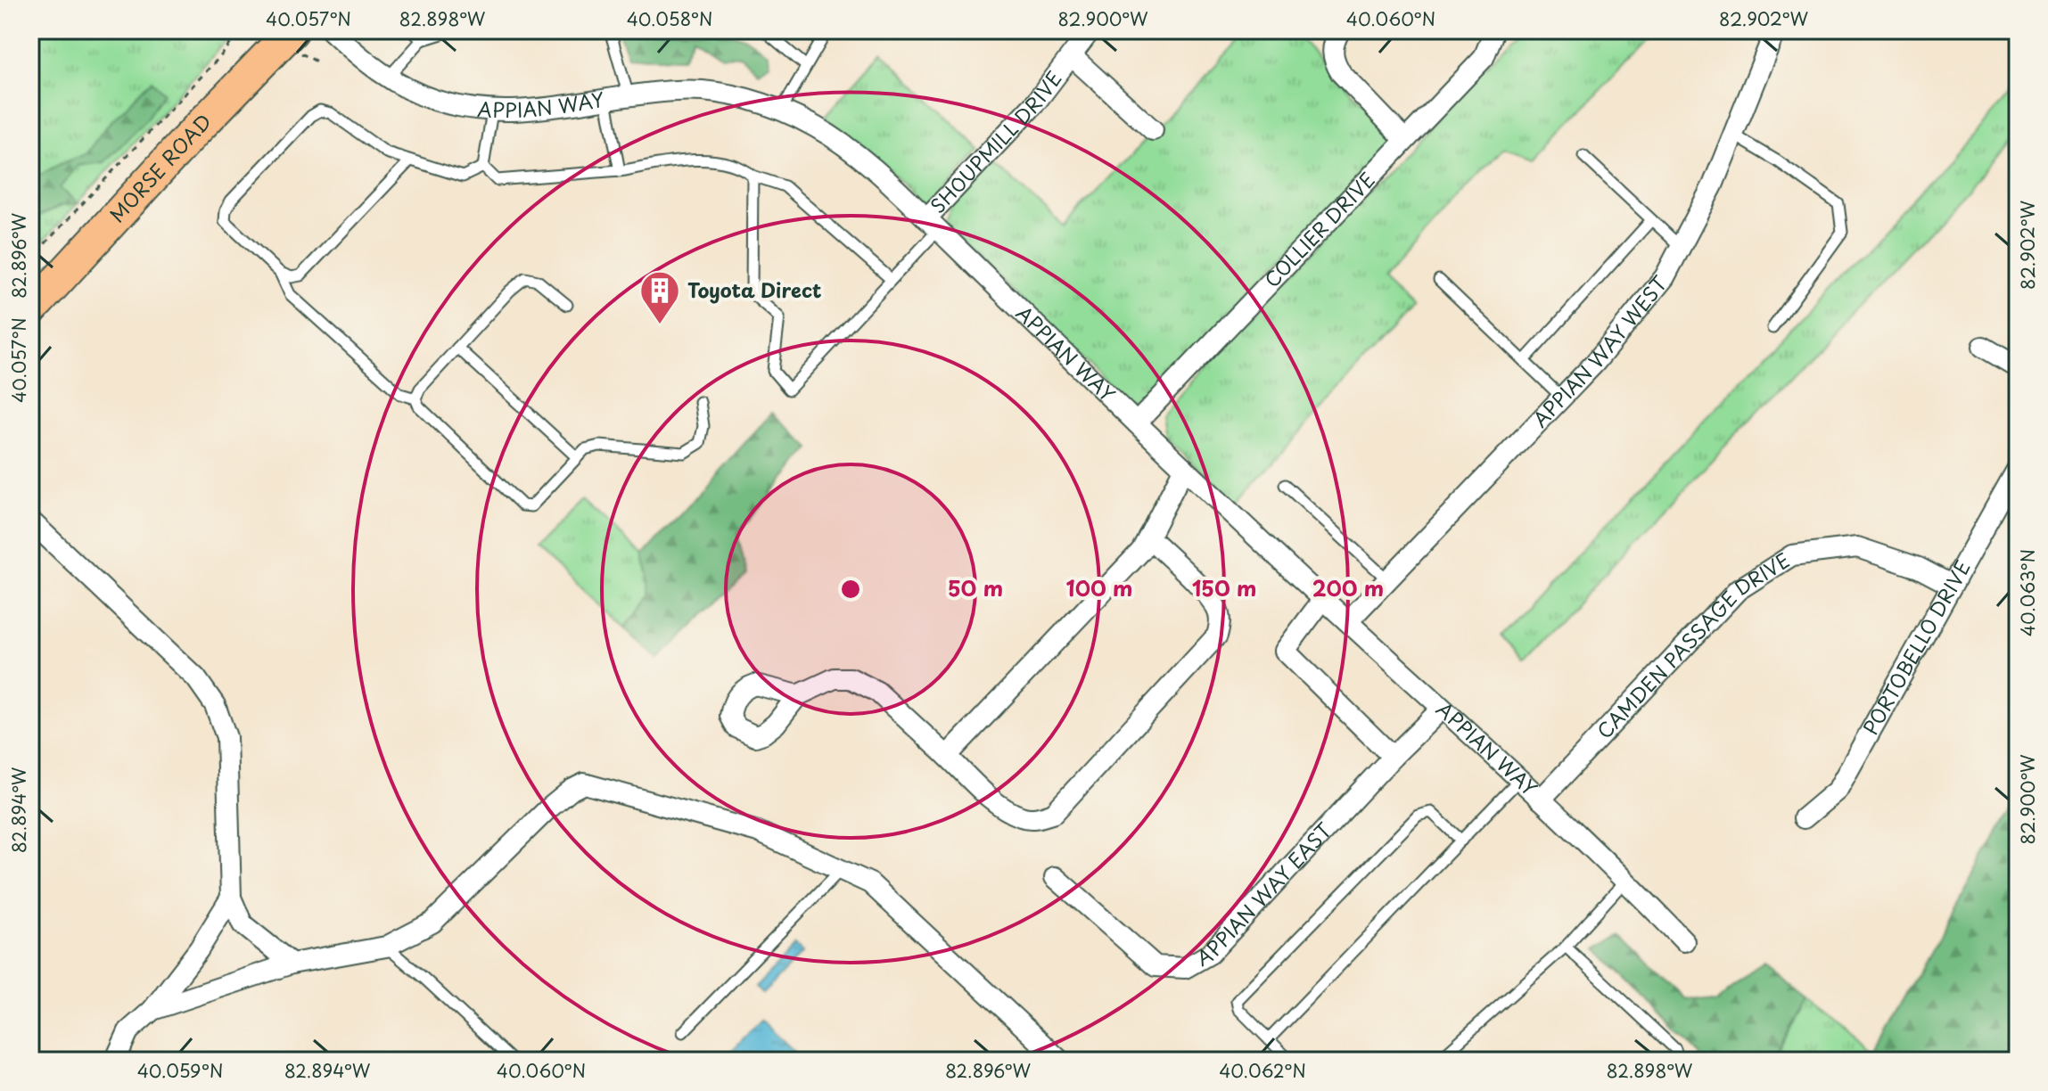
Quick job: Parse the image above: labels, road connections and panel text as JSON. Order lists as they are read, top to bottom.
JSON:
{
  "streets": {
    "main road": ["MORSE ROAD"],
    "street": [
      "APPIAN WAY",
      "SHOUPMILL DRIVE",
      "COLLIER DRIVE",
      "APPIAN WAY WEST",
      "PORTOBELLO DRIVE",
      "CAMDEN PASSAGE DRIVE",
      "APPIAN WAY EAST"
    ]
  },
  "crossings": [
    ["APPIAN WAY", "SHOUPMILL DRIVE"],
    ["APPIAN WAY", "COLLIER DRIVE"],
    ["APPIAN WAY", "APPIAN WAY WEST"],
    ["APPIAN WAY", "CAMDEN PASSAGE DRIVE"],
    ["APPIAN WAY", "APPIAN WAY EAST"],
    ["PORTOBELLO DRIVE", "CAMDEN PASSAGE DRIVE"]
  ],
  "places": {
    "building": ["Toyota Direct"]
  },
  "coordinates": [
    "40.057°N",
    "82.898°W",
    "40.058°N",
    "82.900°W",
    "40.060°N",
    "82.902°W",
    "82.896°W",
    "40.063°N",
    "82.894°W",
    "40.059°N",
    "40.062°N"
  ],
  "rings": [
    "50 m",
    "100 m",
    "150 m",
    "200 m"
  ]
}
